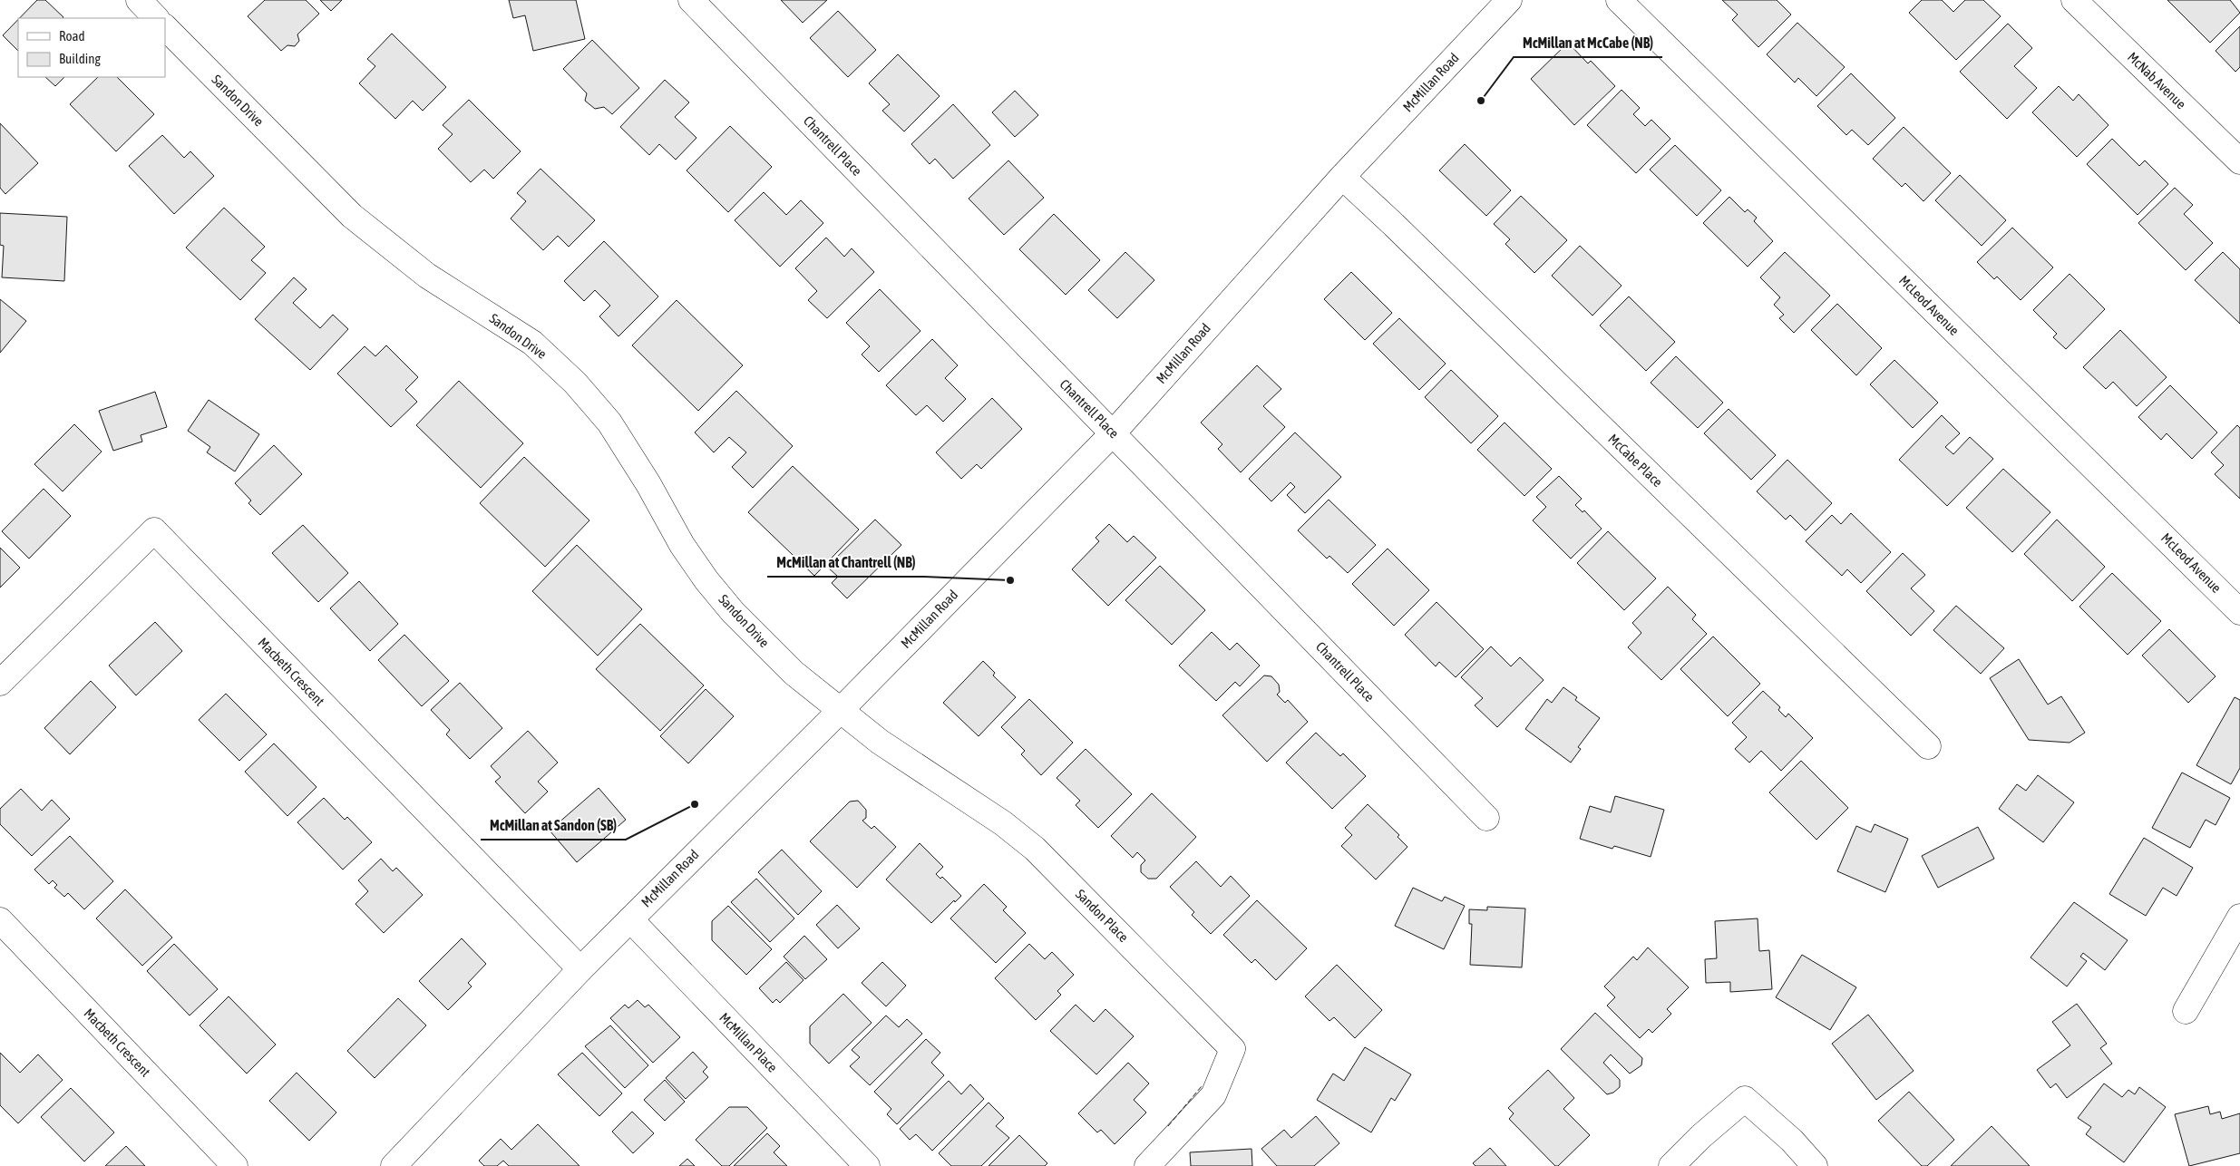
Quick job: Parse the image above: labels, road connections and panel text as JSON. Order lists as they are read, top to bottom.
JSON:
{
  "streets": {
    "street": [
      "McNab Avenue",
      "McMillan Road",
      "Sandon Drive",
      "Chantrell Place",
      "McLeod Avenue",
      "McCabe Place",
      "Macbeth Crescent",
      "Sandon Place",
      "McMillan Place"
    ]
  },
  "crossings": [
    ["McMillan Road", "Sandon Drive"],
    ["McMillan Road", "Chantrell Place"],
    ["McMillan Road", "McCabe Place"],
    ["McMillan Road", "Macbeth Crescent"],
    ["McMillan Road", "Sandon Place"],
    ["McMillan Road", "McMillan Place"],
    ["Sandon Drive", "Sandon Place"]
  ],
  "places": ["McMillan at McCabe (NB)", "McMillan at Chantrell (NB)", "McMillan at Sandon (SB)"],
  "legend": ["Road", "Building"]
}
